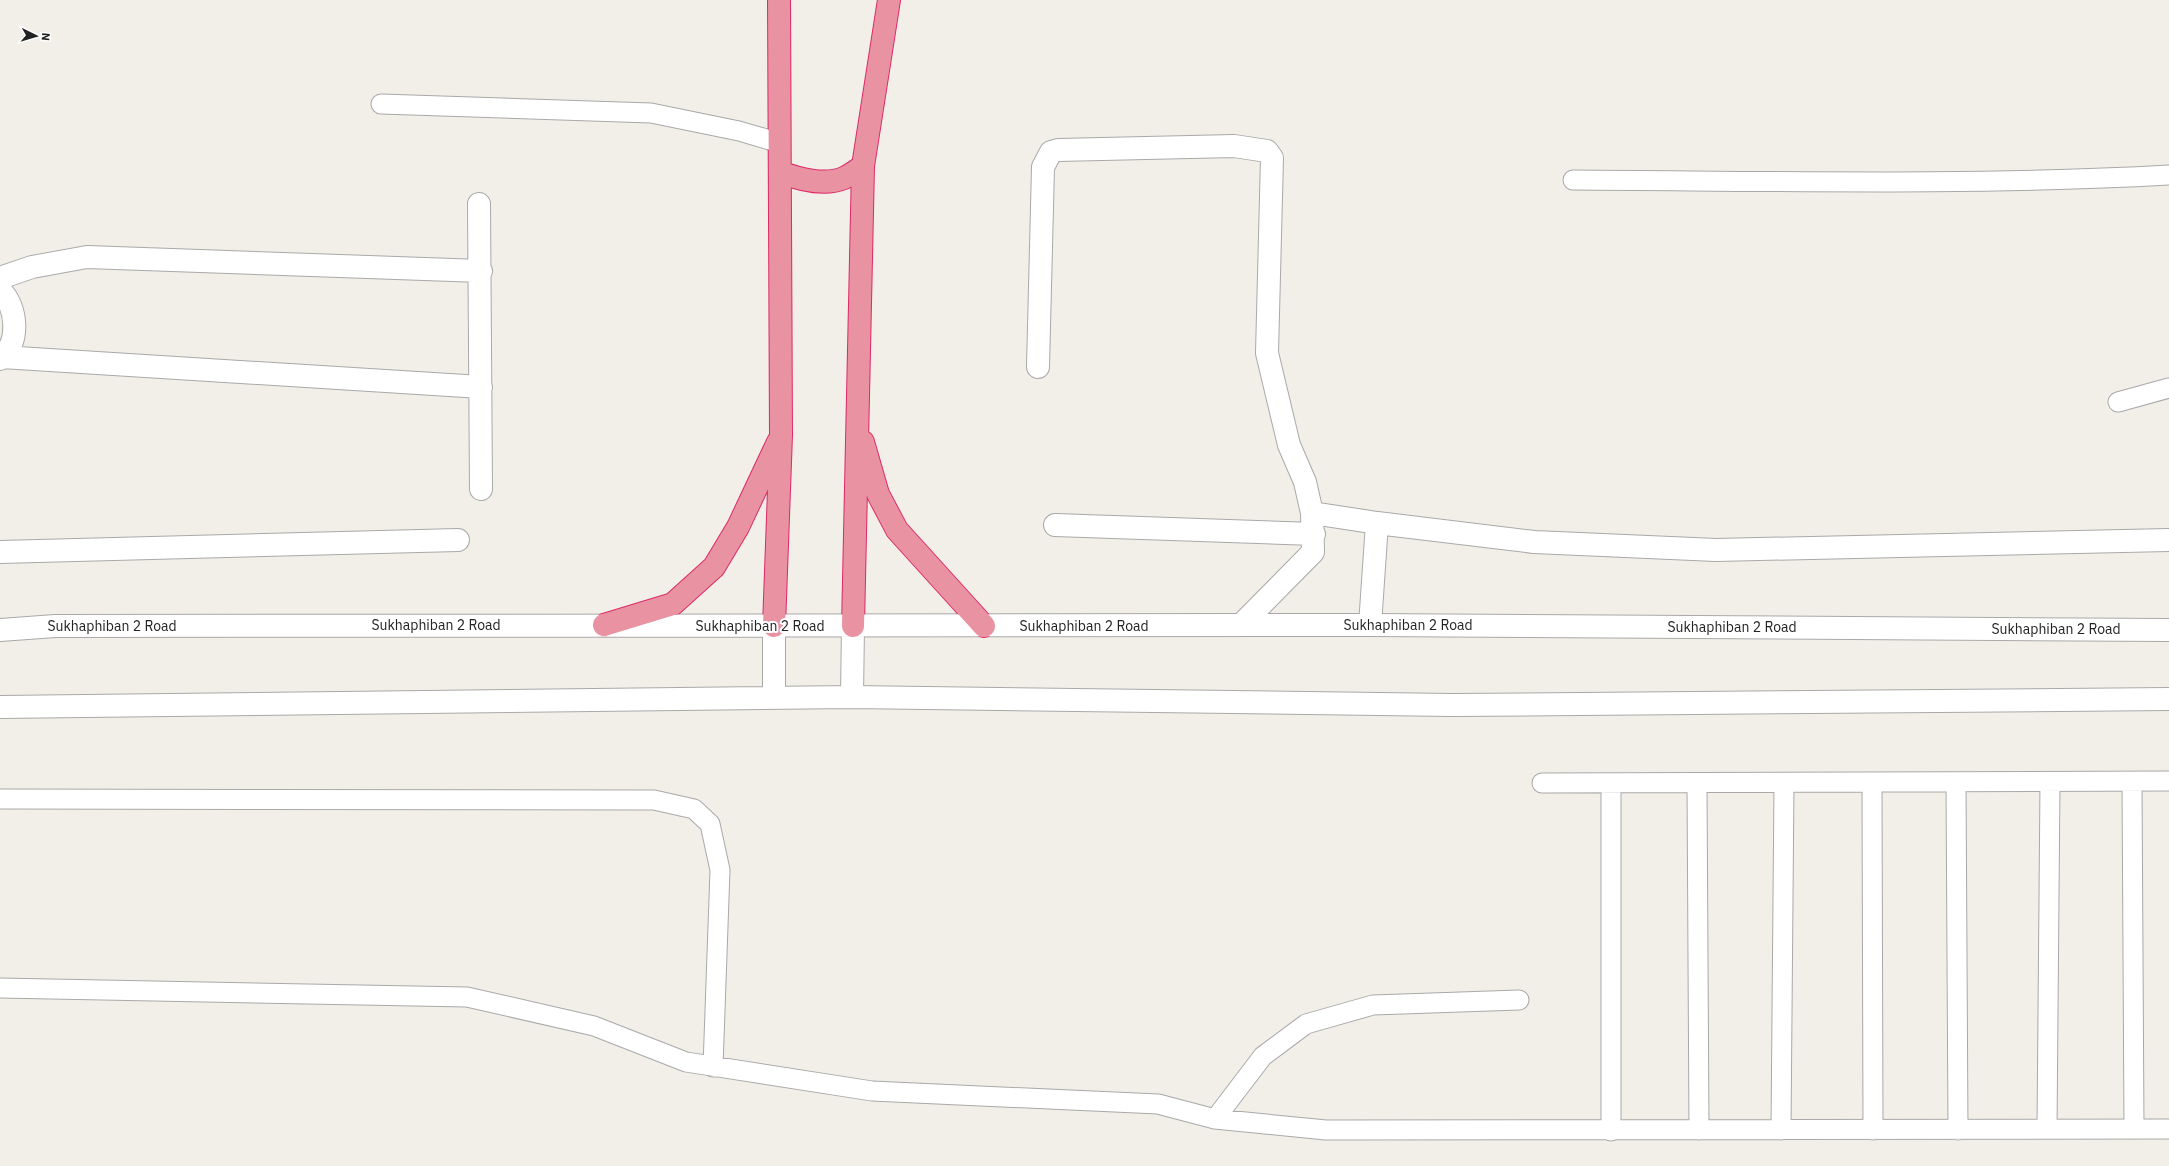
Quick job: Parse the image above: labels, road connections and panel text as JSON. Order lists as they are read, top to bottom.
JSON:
{
  "streets": {
    "street": ["Sukhaphiban 2 Road"]
  },
  "north": "right"
}
